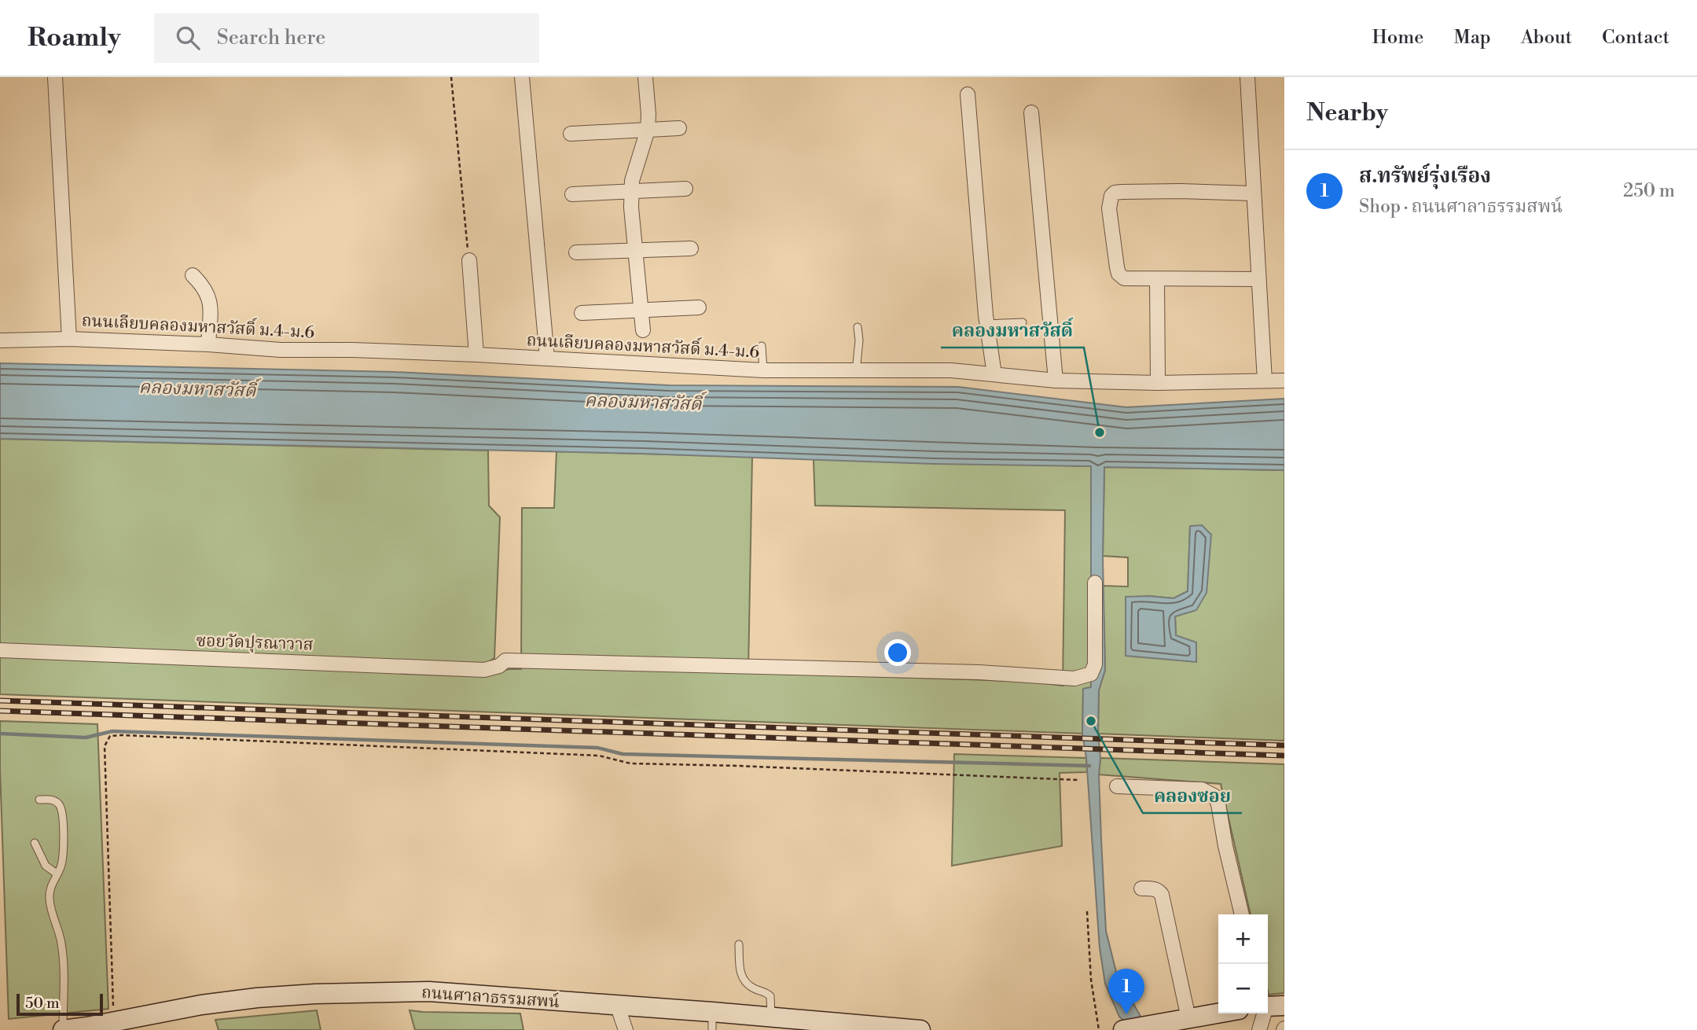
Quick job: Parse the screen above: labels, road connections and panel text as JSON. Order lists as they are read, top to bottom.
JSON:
{
  "streets": {
    "street": ["ถนนเลียบคลองมหาสวัสดิ์ ม.4-ม.6", "ซอยวัดปุรณาวาส", "ถนนศาลาธรรมสพน์"]
  },
  "water": ["คลองมหาสวัสดิ์"],
  "places": ["คลองมหาสวัสดิ์", "คลองซอย"],
  "scale_bar": "50 m",
  "page": {
    "header": "Roamly",
    "search": "Search here",
    "nav": [
      "Home",
      "Map",
      "About",
      "Contact"
    ],
    "heading": "Nearby",
    "list": [
      {
        "mark": "1",
        "name": "ส.ทรัพย์รุ่งเรือง",
        "note": "Shop · ถนนศาลาธรรมสพน์",
        "value": "250 m"
      }
    ],
    "map_buttons": ["+", "−"],
    "pins": "1",
    "scale": "50 m"
  }
}
